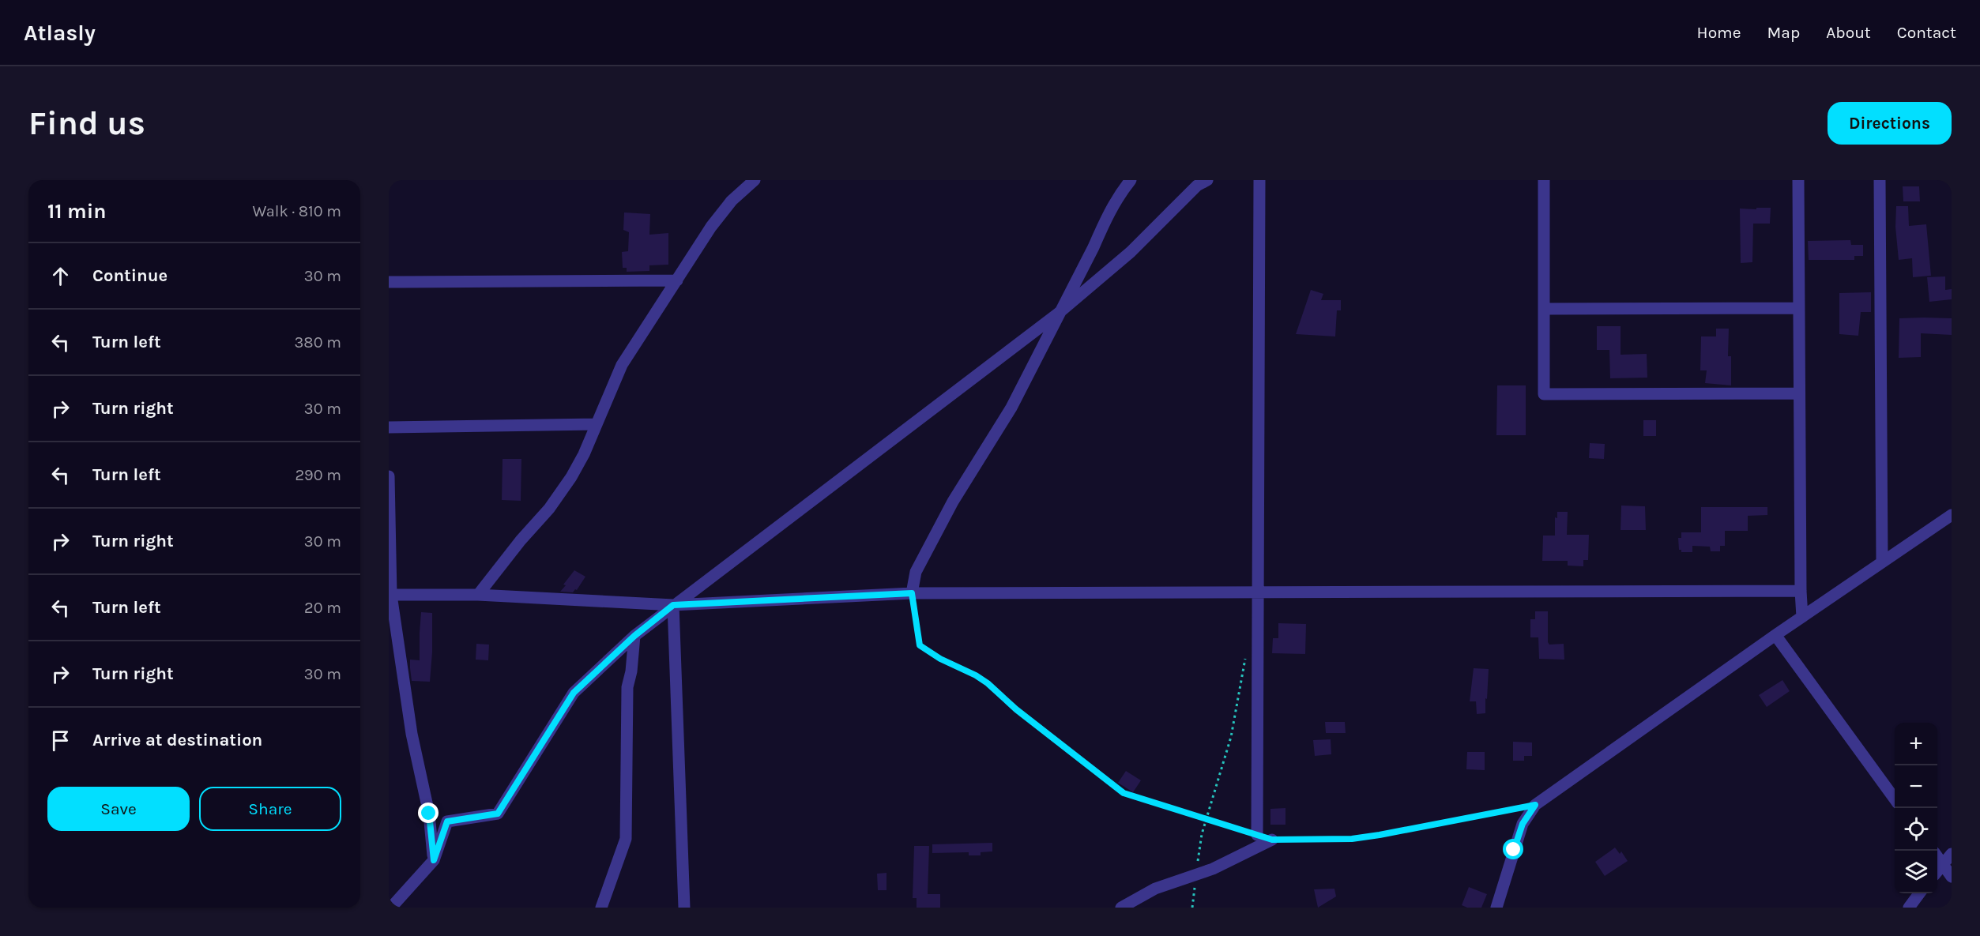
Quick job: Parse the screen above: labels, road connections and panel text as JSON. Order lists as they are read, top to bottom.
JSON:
{
  "page": {
    "header": "Atlasly",
    "nav": [
      "Home",
      "Map",
      "About",
      "Contact"
    ],
    "buttons": [
      "Directions",
      ["Save", "Share"]
    ],
    "title": "Find us",
    "heading": ["11 min", "Walk · 810 m"],
    "list": [
      ["Continue", "30 m"],
      ["Turn left", "380 m"],
      ["Turn right", "30 m"],
      ["Turn left", "290 m"],
      ["Turn right", "30 m"],
      ["Turn left", "20 m"],
      ["Turn right", "30 m"],
      "Arrive at destination"
    ],
    "map_buttons": ["+", "−"]
  }
}
